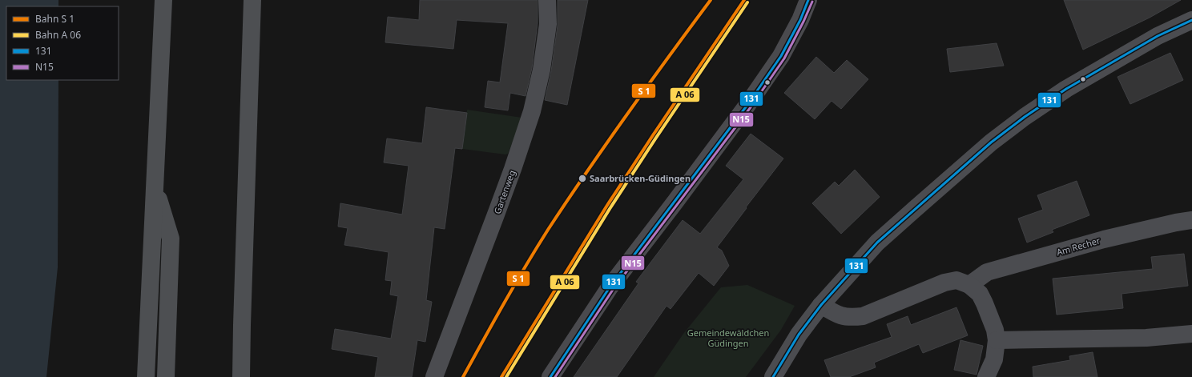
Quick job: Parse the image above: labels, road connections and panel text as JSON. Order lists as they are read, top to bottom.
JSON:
{
  "streets": {
    "street": ["Gartenweg", "Am Recher"]
  },
  "parks": ["Gemeindewäldchen Güdingen"],
  "places": ["Saarbrücken-Güdingen"],
  "lines": ["transit line 131", "transit line N15"],
  "legend": [
    "Bahn S 1",
    "Bahn A 06",
    "131",
    "N15"
  ]
}
